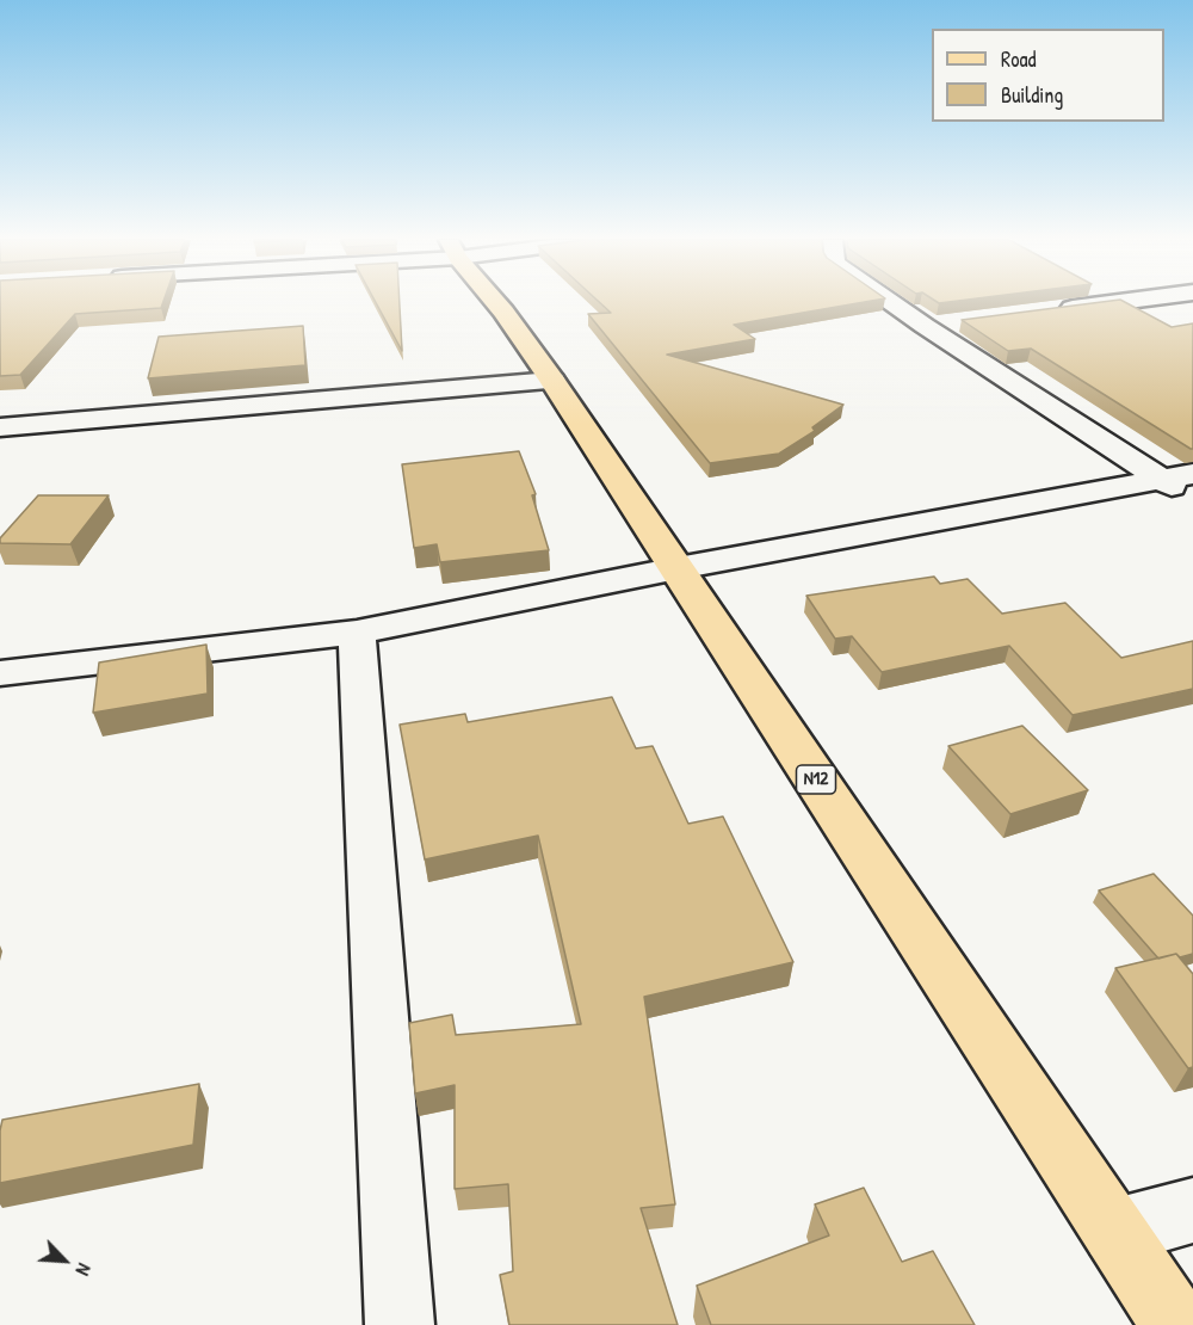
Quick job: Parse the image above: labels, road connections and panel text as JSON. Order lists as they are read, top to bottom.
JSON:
{
  "streets": {
    "main road": ["N12"]
  },
  "legend": ["Road", "Building"],
  "north": "bottom right"
}
